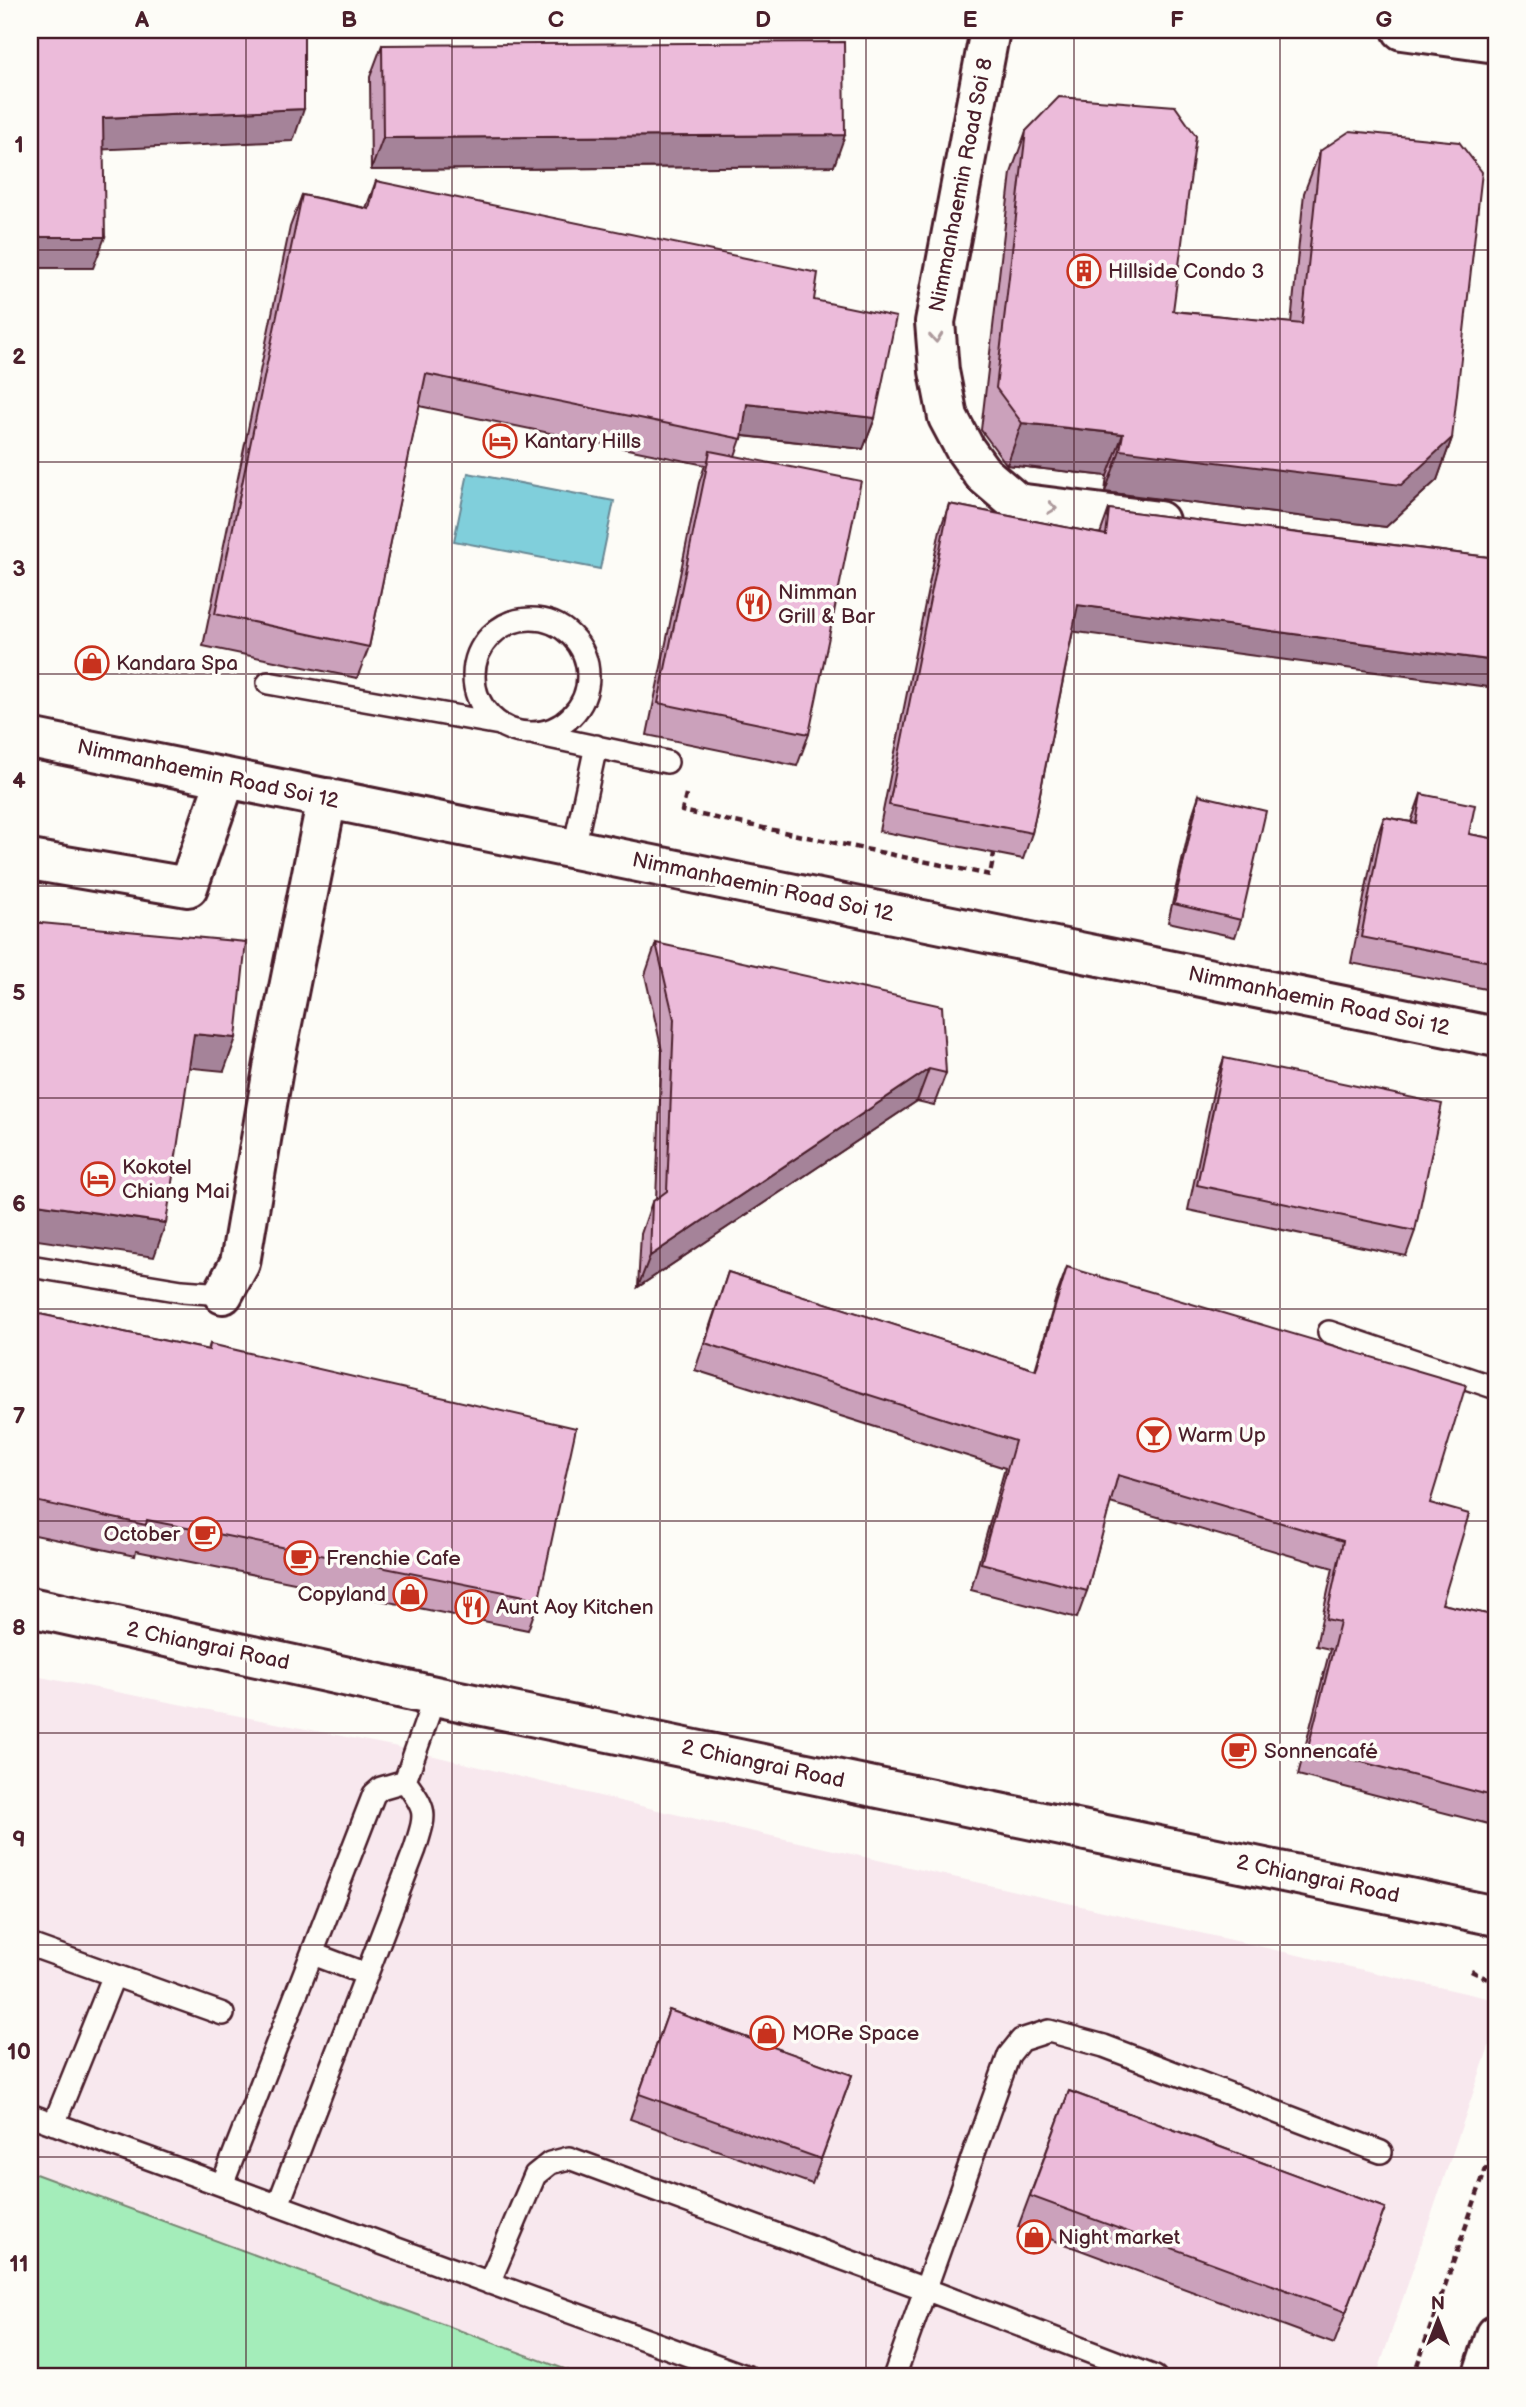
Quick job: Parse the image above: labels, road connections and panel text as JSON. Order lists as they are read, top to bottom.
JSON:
{
  "streets": {
    "street": ["Nimmanhaemin Road Soi 8", "Nimmanhaemin Road Soi 12", "2 Chiangrai Road"]
  },
  "places": {
    "building": ["Hillside Condo 3"],
    "hotel": ["Kantary Hills", "Kokotel Chiang Mai"],
    "restaurant": ["Nimman Grill & Bar", "Aunt Aoy Kitchen"],
    "shop": [
      "Kandara Spa",
      "Copyland",
      "MORe Space",
      "Night market"
    ],
    "bar": ["Warm Up"],
    "cafe": ["October", "Frenchie Cafe", "Sonnencafé"]
  },
  "north": "top",
  "grid": {
    "columns": [
      "A",
      "B",
      "C",
      "D",
      "E",
      "F",
      "G"
    ],
    "rows": [
      "1",
      "2",
      "3",
      "4",
      "5",
      "6",
      "7",
      "8",
      "9",
      "10",
      "11"
    ]
  }
}
